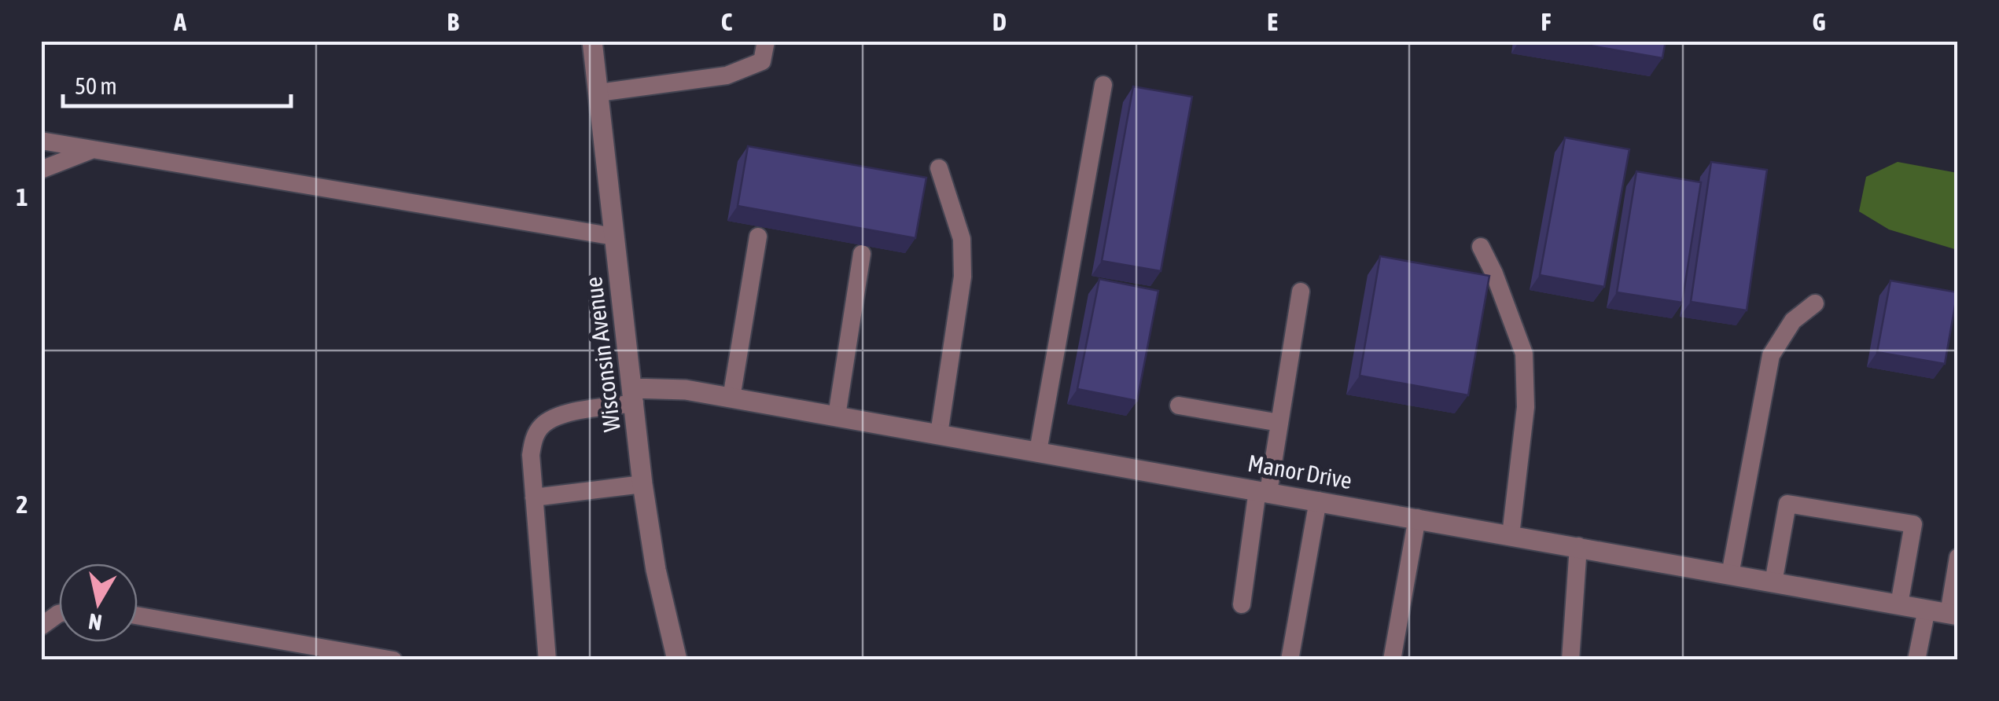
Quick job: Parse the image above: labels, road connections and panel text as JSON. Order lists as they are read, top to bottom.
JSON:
{
  "streets": {
    "street": ["Wisconsin Avenue", "Manor Drive"]
  },
  "crossings": [
    ["Wisconsin Avenue", "Manor Drive"]
  ],
  "scale_bar": "50 m",
  "north": "bottom",
  "grid": {
    "columns": [
      "A",
      "B",
      "C",
      "D",
      "E",
      "F",
      "G"
    ],
    "rows": ["1", "2"]
  }
}
